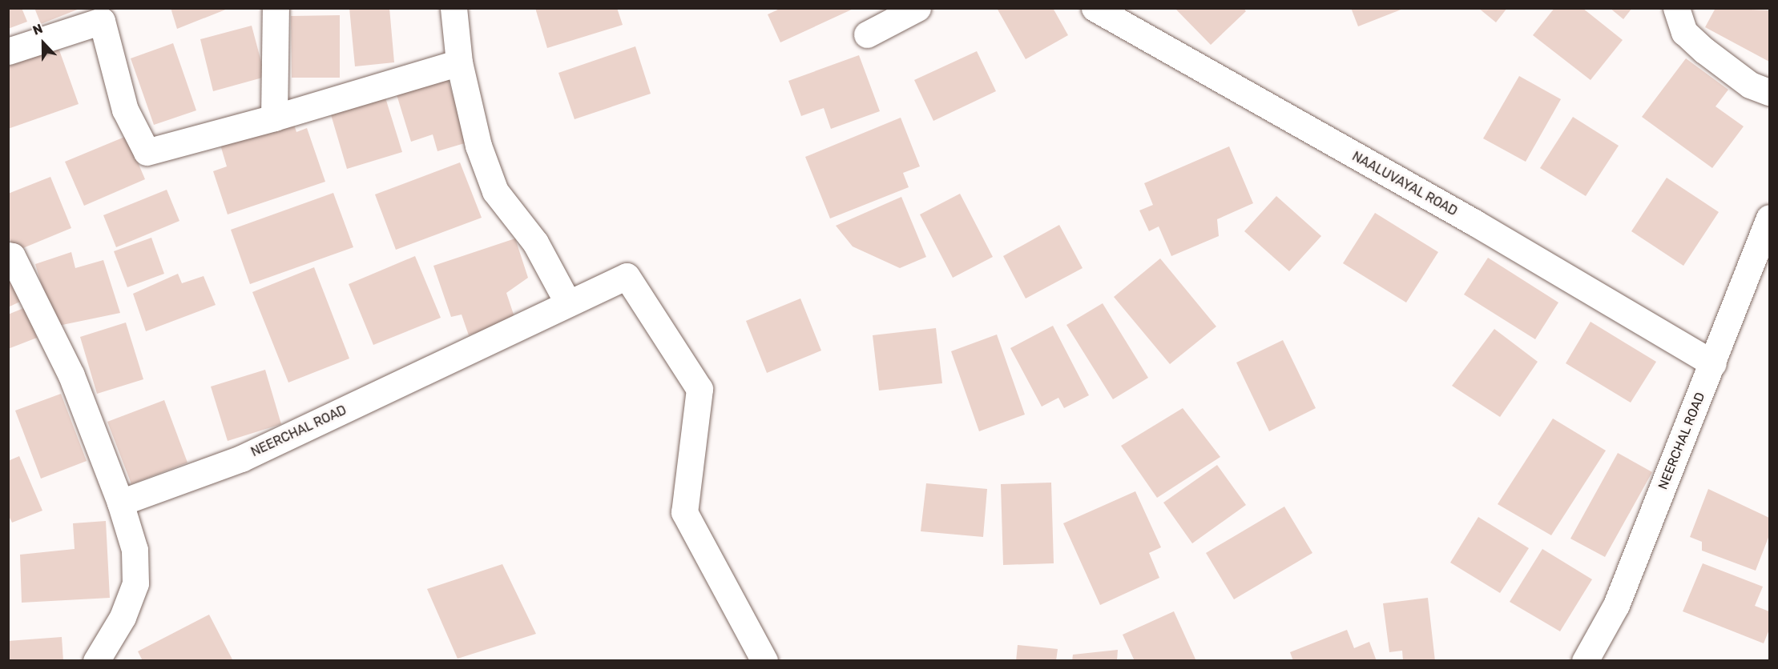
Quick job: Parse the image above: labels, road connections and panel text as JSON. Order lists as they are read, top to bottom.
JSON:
{
  "streets": {
    "street": ["NAALUVAYAL ROAD", "NEERCHAL ROAD"]
  },
  "crossings": [
    ["NAALUVAYAL ROAD", "NEERCHAL ROAD"]
  ],
  "north": "top"
}
